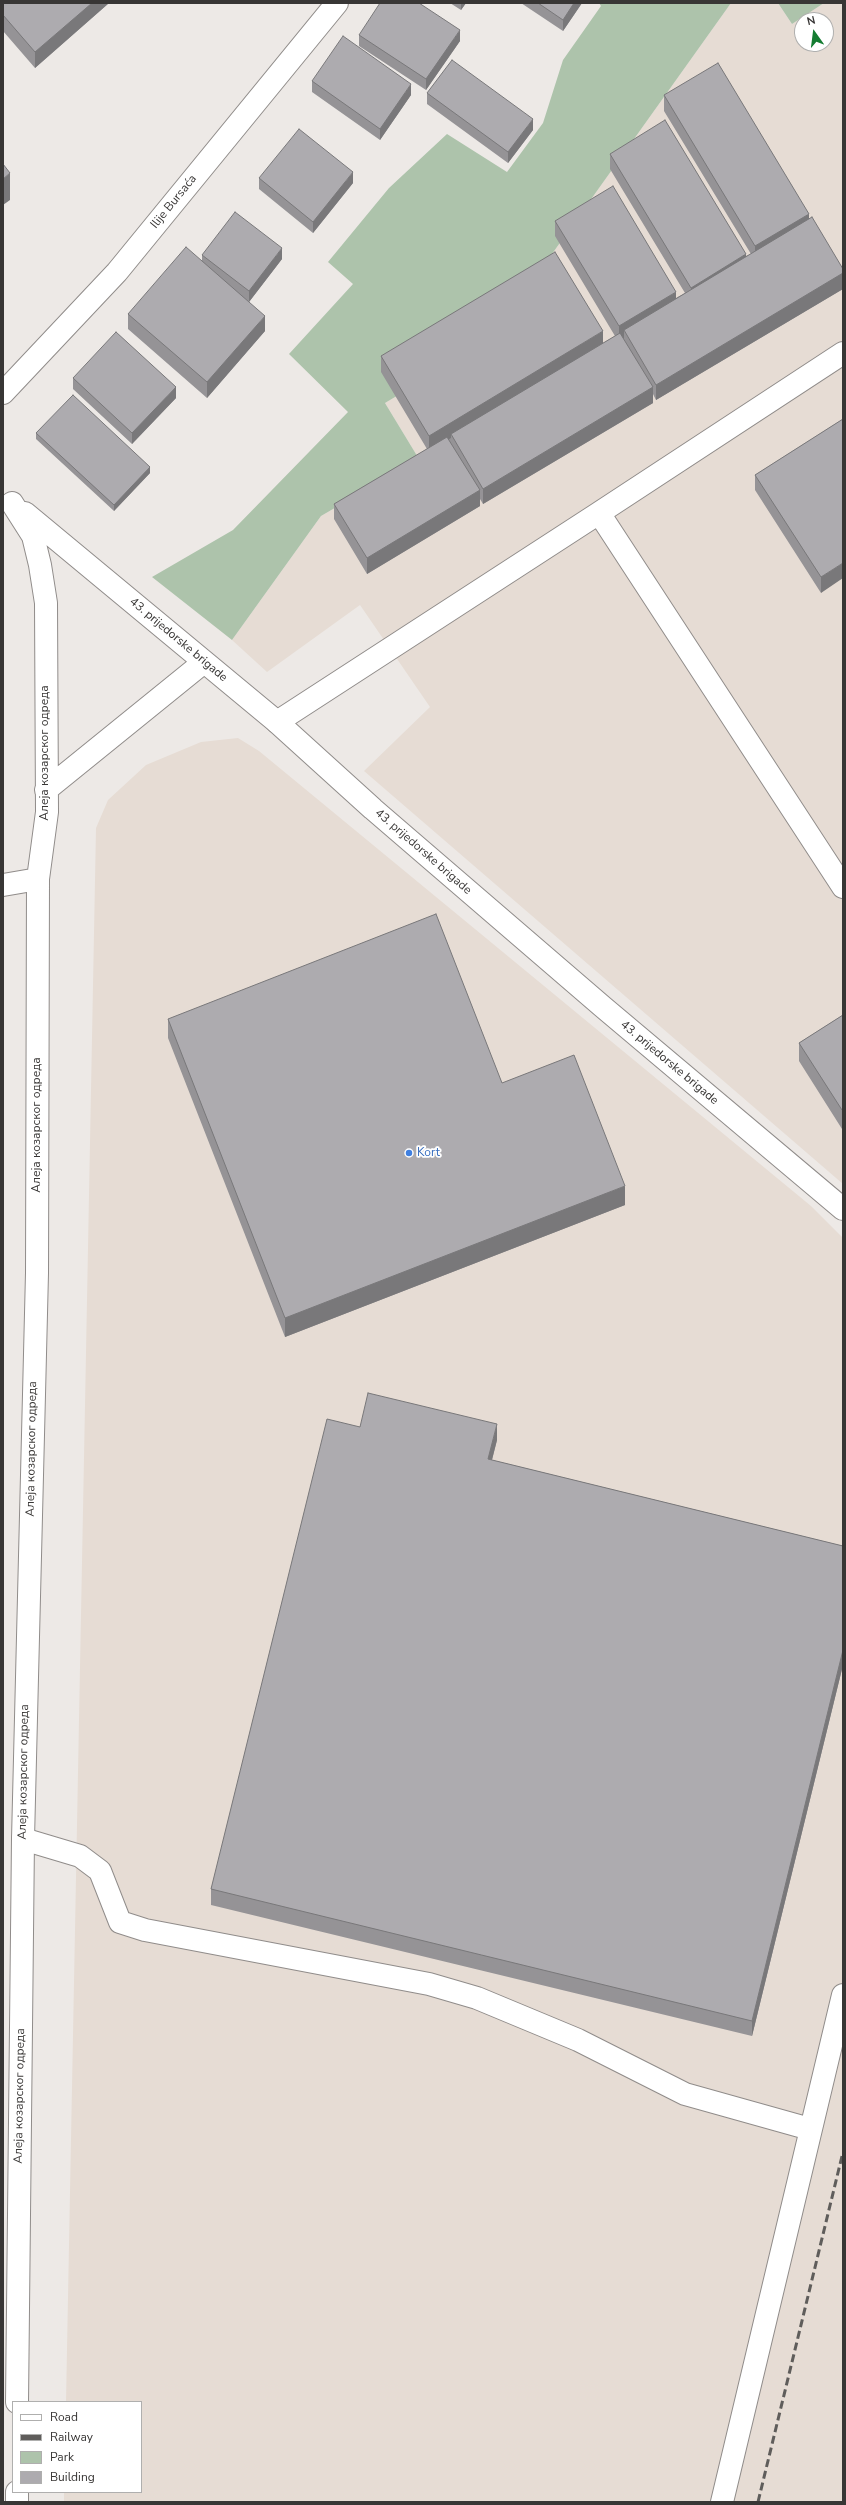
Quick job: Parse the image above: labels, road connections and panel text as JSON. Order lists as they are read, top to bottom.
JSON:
{
  "streets": {
    "street": ["Ilije Bursaća", "43. prijedorske brigade", "Алеја козарског одреда"]
  },
  "crossings": [
    ["43. prijedorske brigade", "Алеја козарског одреда"]
  ],
  "places": ["Kort"],
  "legend": [
    "Road",
    "Railway",
    "Park",
    "Building"
  ],
  "north": "top"
}
